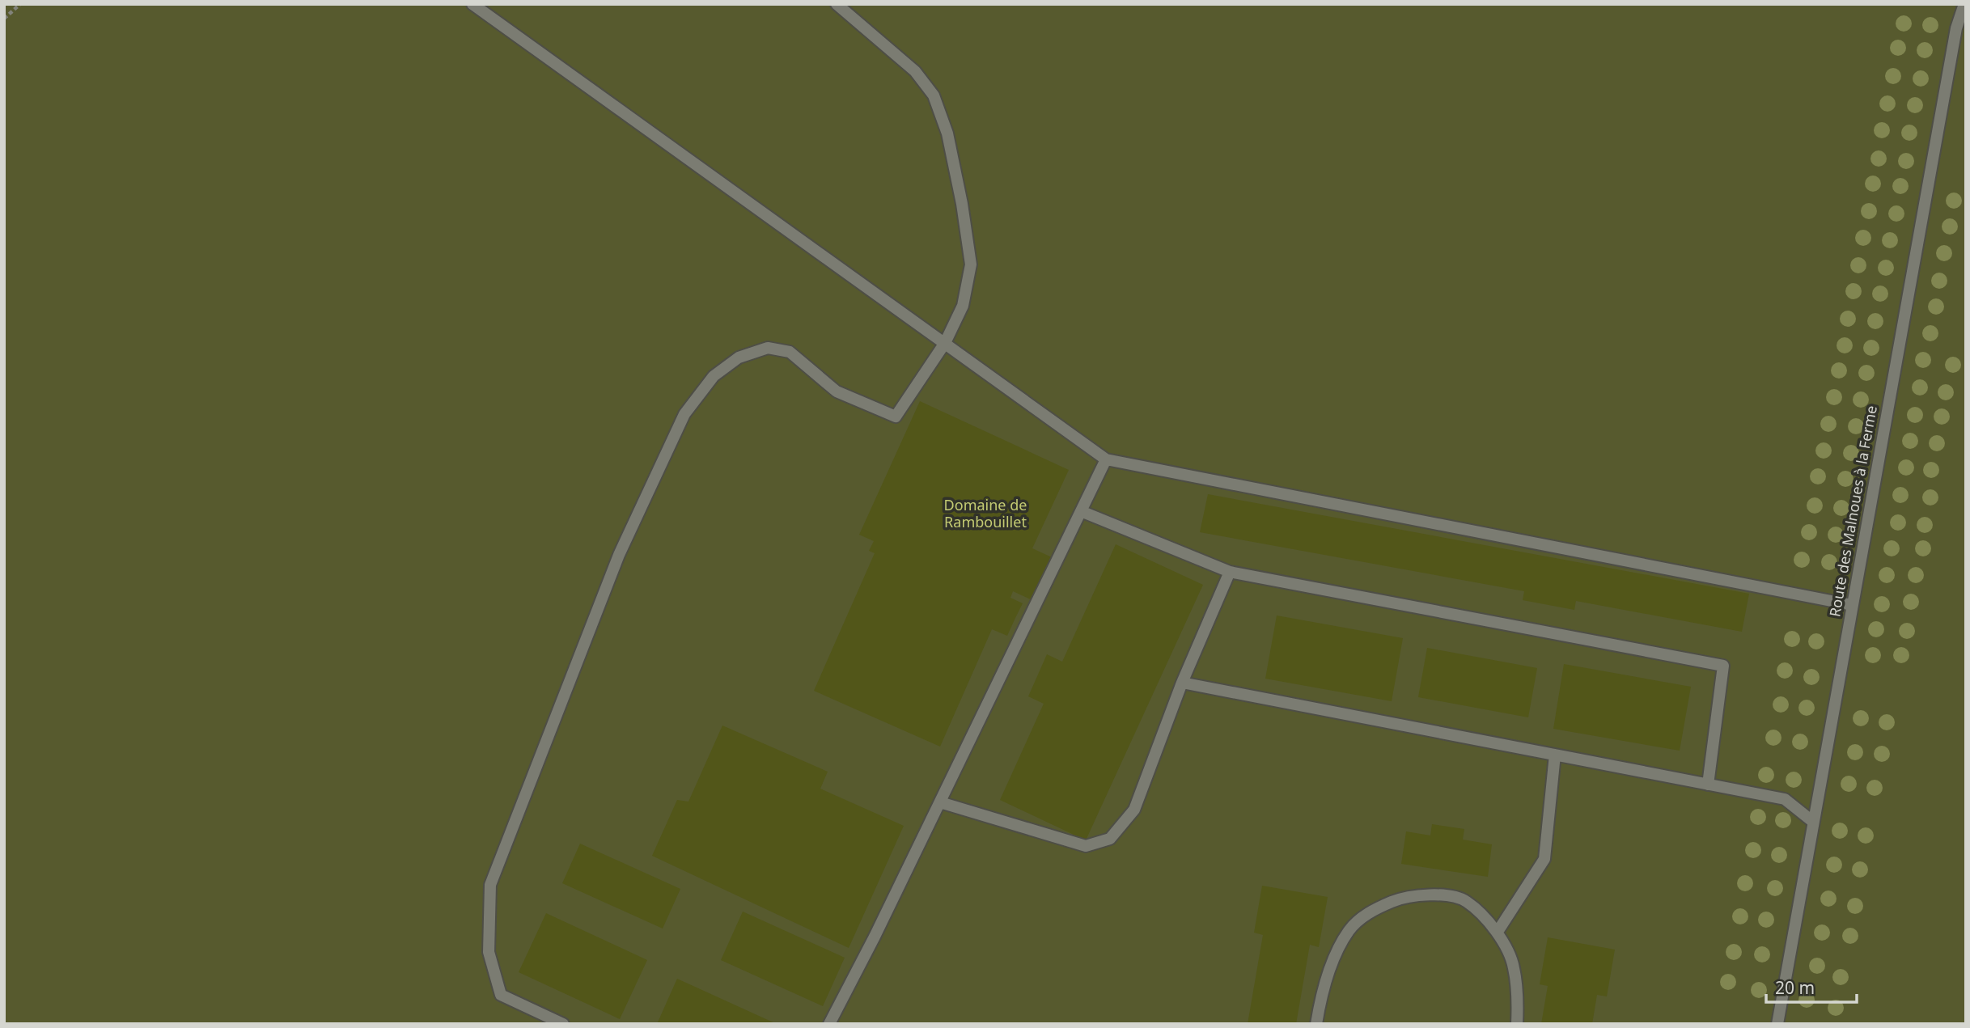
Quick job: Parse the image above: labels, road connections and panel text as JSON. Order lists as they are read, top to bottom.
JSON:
{
  "streets": {
    "street": ["Route des Malnoues à la Ferme"]
  },
  "parks": ["Domaine de Rambouillet"],
  "scale_bar": "20 m"
}
